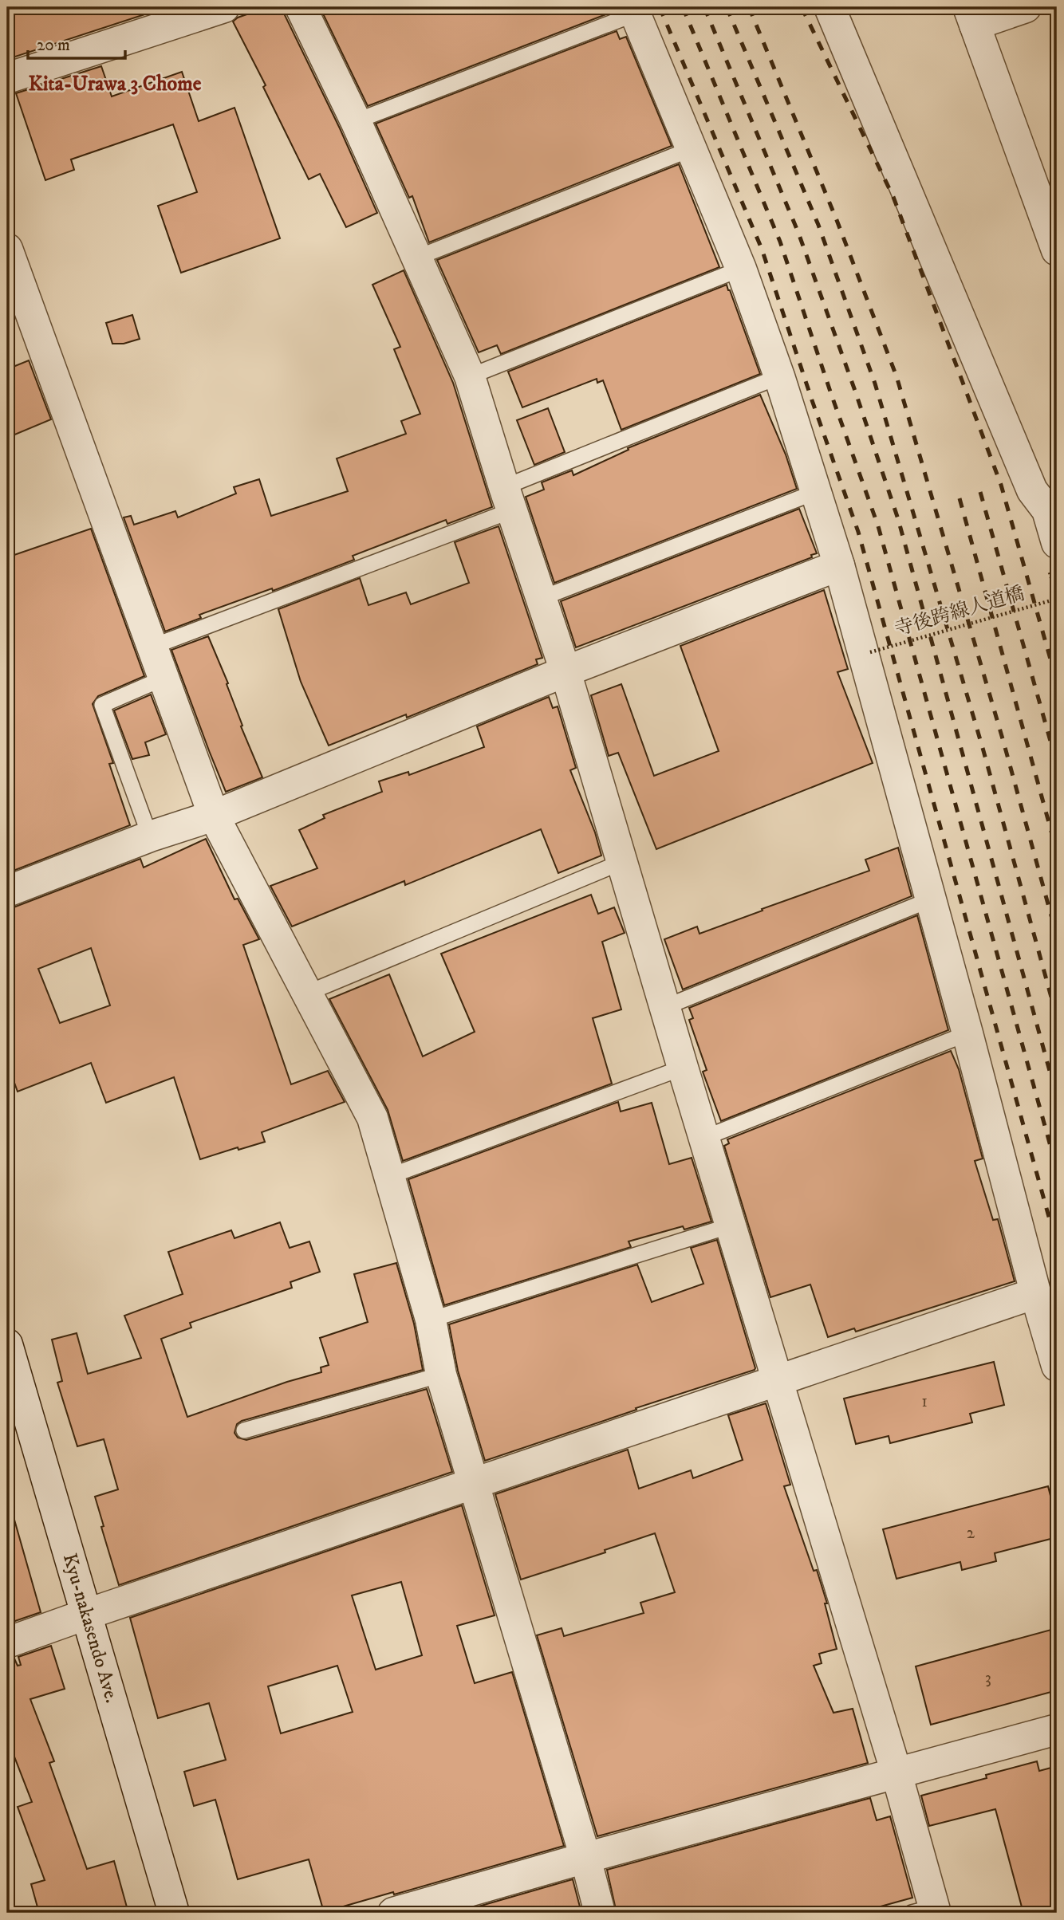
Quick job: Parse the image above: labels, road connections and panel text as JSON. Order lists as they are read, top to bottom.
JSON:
{
  "streets": {
    "street": ["Kyu-nakasendo Ave."],
    "path": ["寺後跨線人道橋"]
  },
  "districts": ["Kita-Urawa 3 Chome"],
  "house_numbers": ["1", "2", "3"],
  "scale_bar": "20 m"
}
